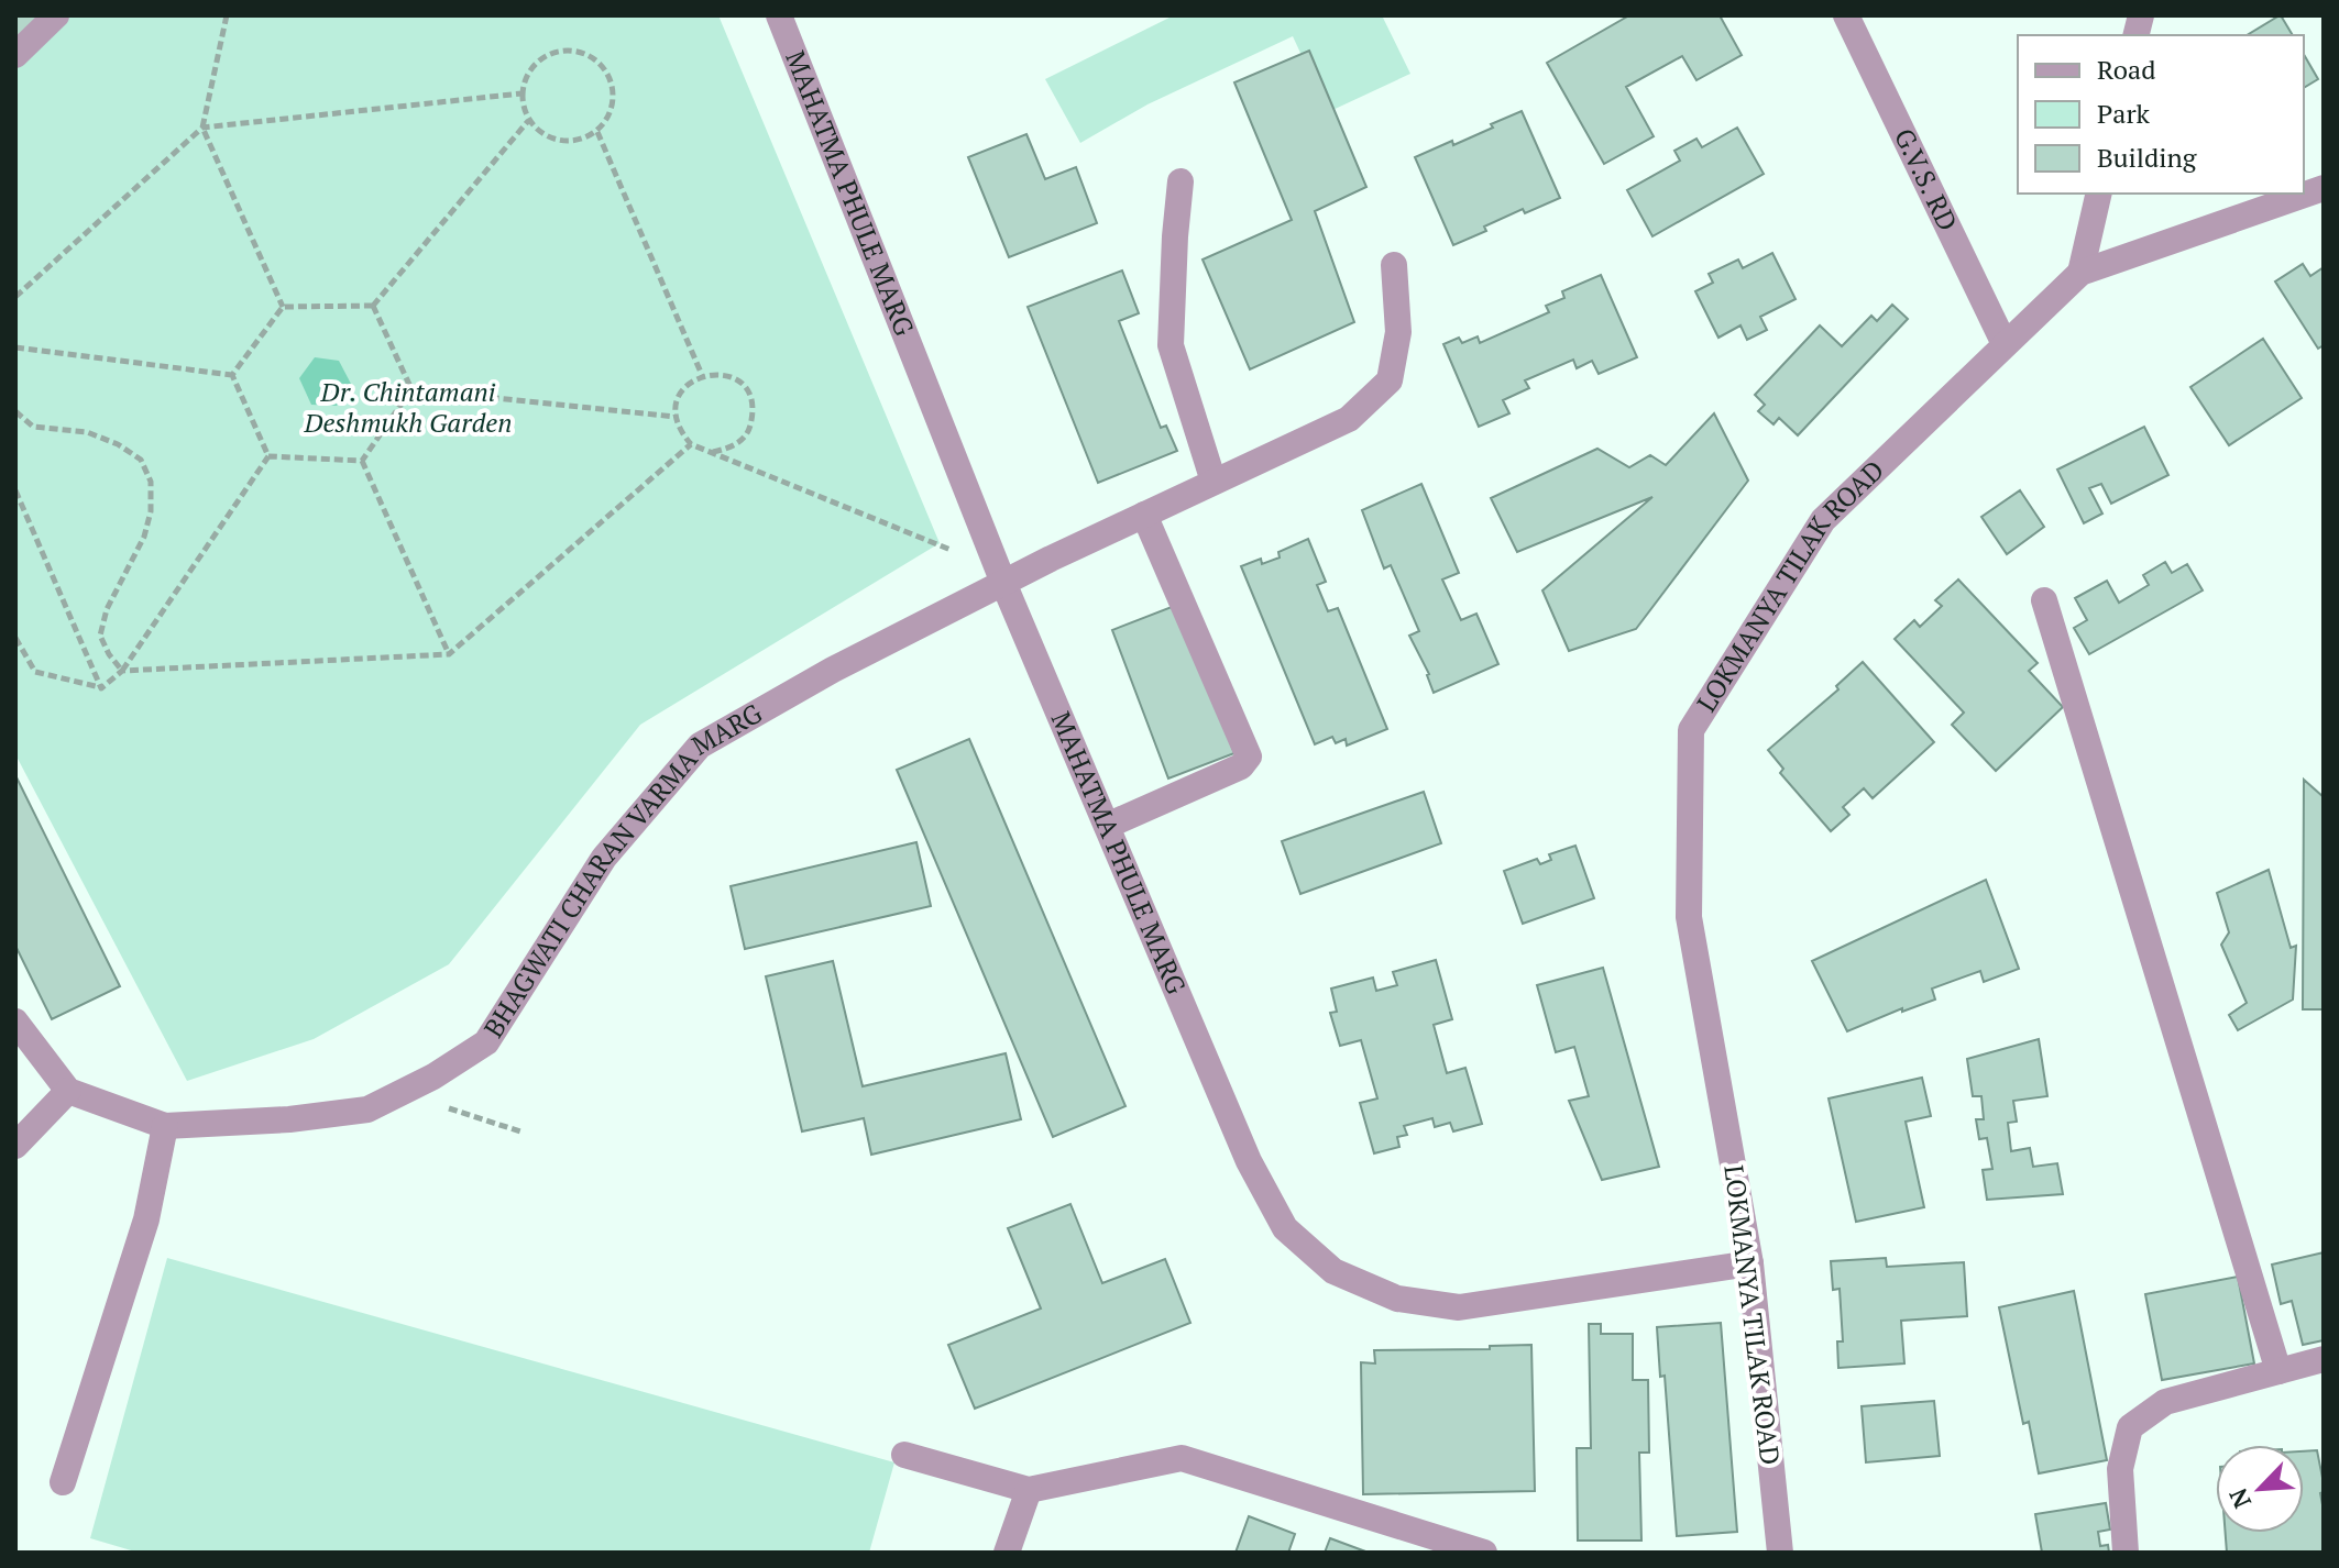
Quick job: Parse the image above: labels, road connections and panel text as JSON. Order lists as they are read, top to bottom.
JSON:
{
  "streets": {
    "street": [
      "G.V.S. RD",
      "MAHATMA PHULE MARG",
      "LOKMANYA TILAK ROAD",
      "BHAGWATI CHARAN VARMA MARG"
    ]
  },
  "crossings": [
    ["G.V.S. RD", "LOKMANYA TILAK ROAD"],
    ["MAHATMA PHULE MARG", "LOKMANYA TILAK ROAD"],
    ["MAHATMA PHULE MARG", "BHAGWATI CHARAN VARMA MARG"]
  ],
  "parks": ["Dr. Chintamani Deshmukh Garden"],
  "legend": ["Road", "Park", "Building"],
  "north": "bottom left"
}
